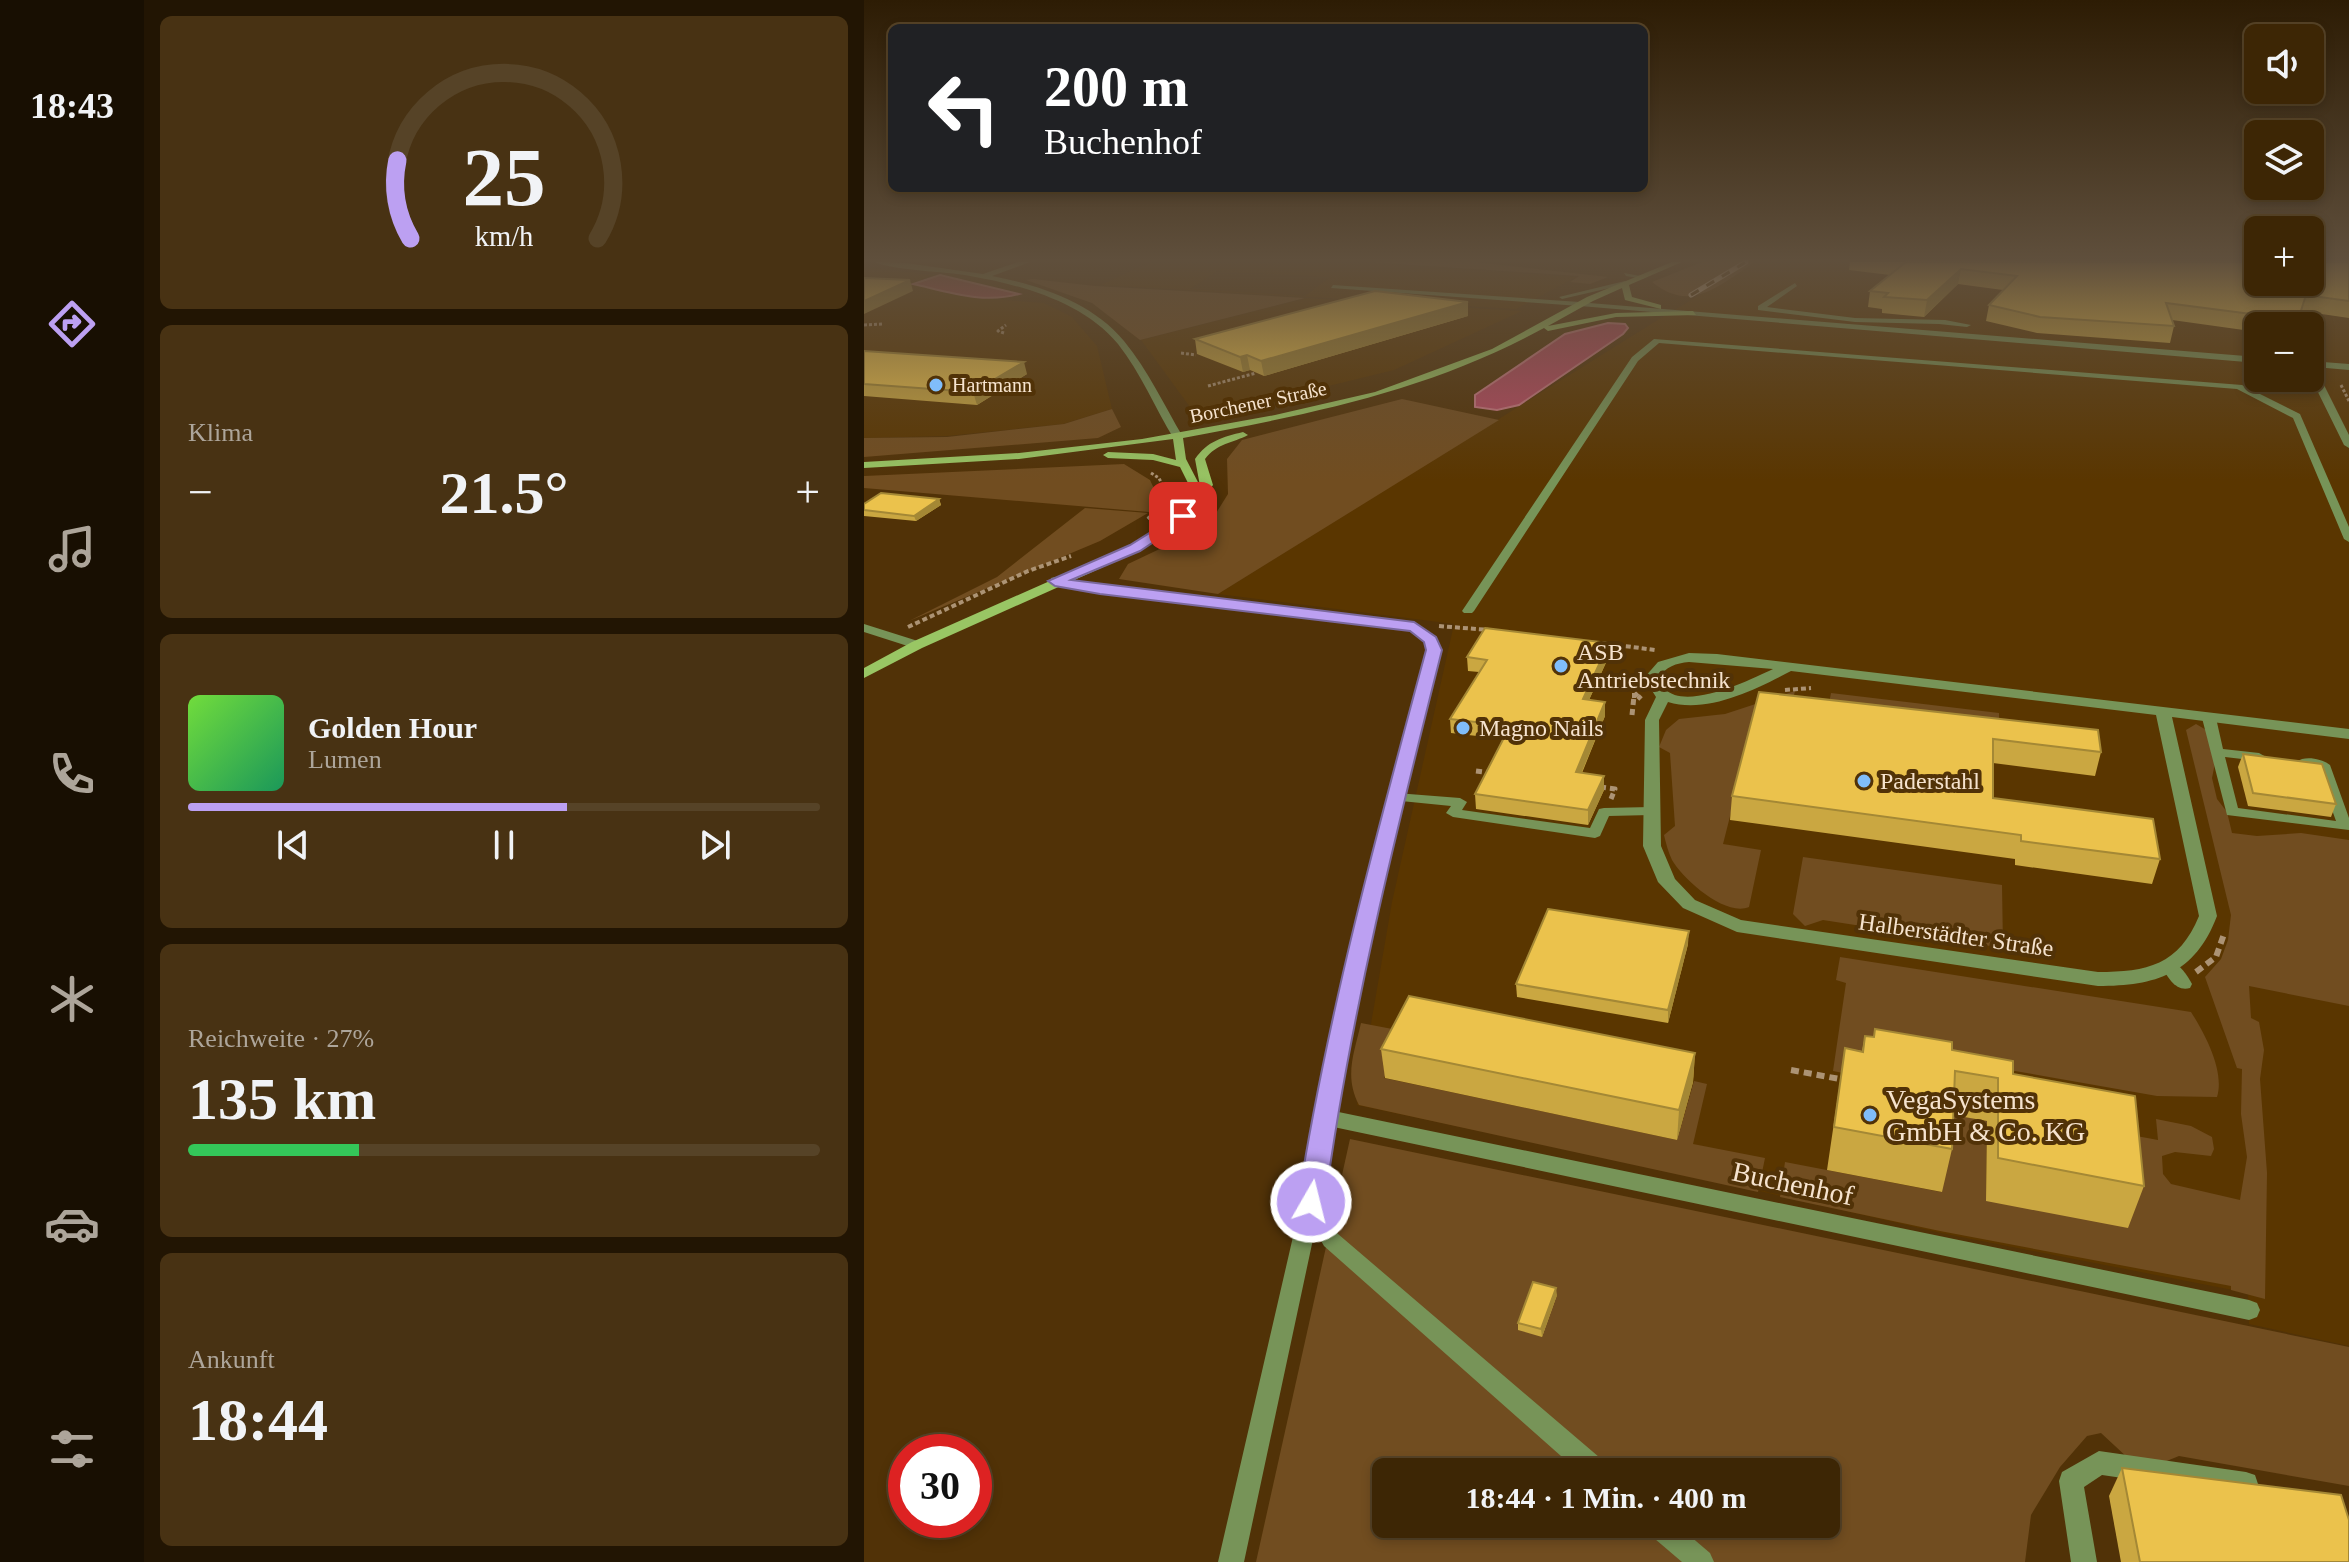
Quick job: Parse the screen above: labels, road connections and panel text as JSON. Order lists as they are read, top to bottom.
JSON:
{
  "streets": {
    "main road": ["Borchener Straße"],
    "street": ["Halberstädter Straße"],
    "lane": ["Buchenhof"]
  },
  "places": [
    "Hartmann",
    "ASB Antriebstechnik",
    "Magno Nails",
    "Paderstahl",
    "VegaSystems GmbH & Co. KG"
  ],
  "page": {
    "tabs": "18:43",
    "map_buttons": ["+", "−"],
    "turn": ["200 m", "Buchenhof"],
    "tile": [
      "Klima",
      ["Reichweite · 27%", "135 km"],
      ["Ankunft", "18:44"]
    ],
    "heat": ["−", "21.5°", "+"],
    "song": ["Golden Hour", "Lumen"],
    "limit": "30",
    "trip": "18:44 · 1 Min. · 400 m",
    "gauge": ["25", "km/h"]
  }
}
